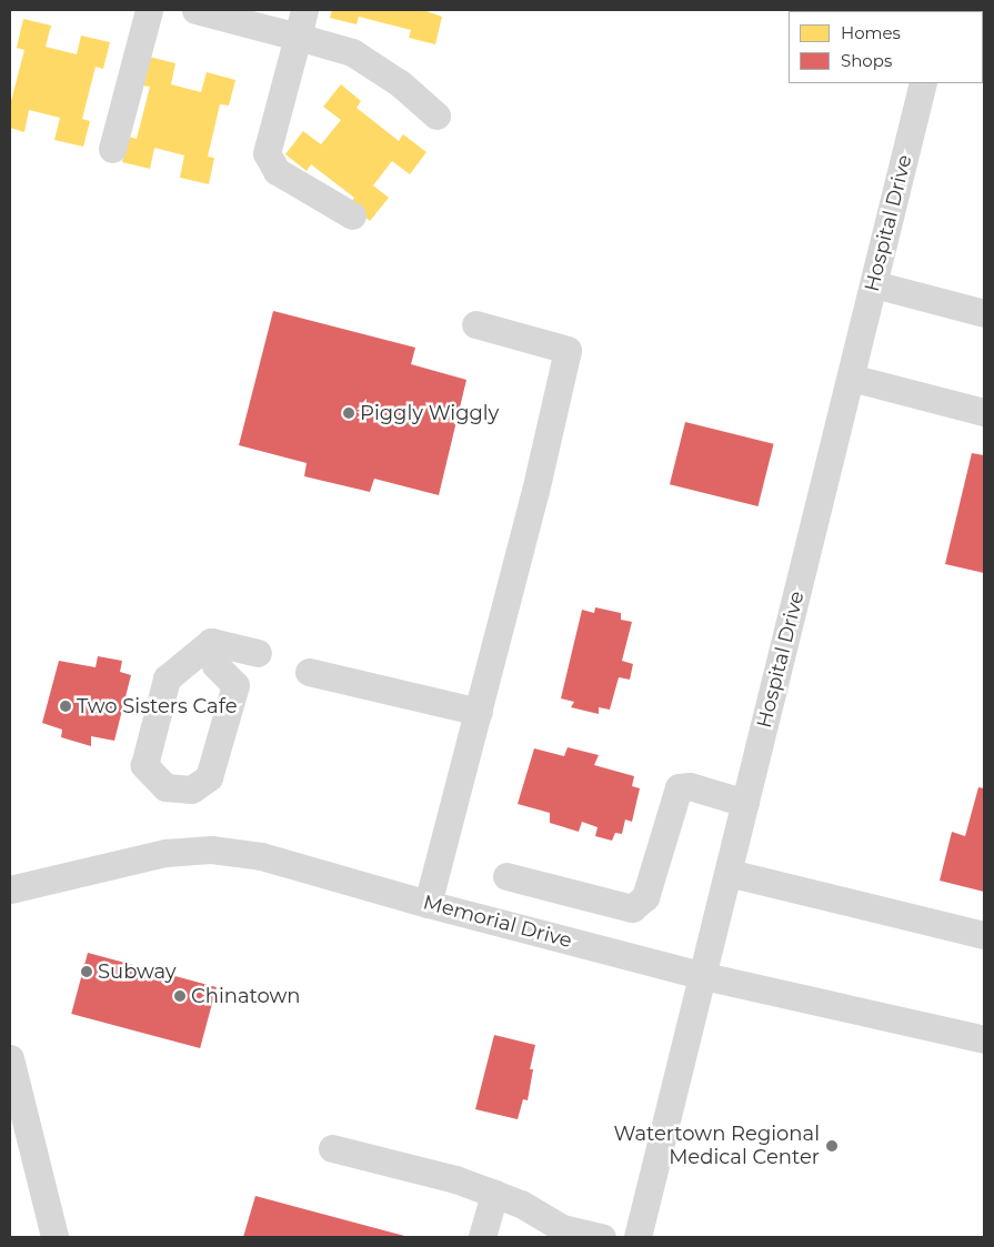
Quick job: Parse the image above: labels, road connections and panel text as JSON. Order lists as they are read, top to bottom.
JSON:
{
  "streets": {
    "street": ["Hospital Drive", "Memorial Drive"]
  },
  "crossings": [
    ["Hospital Drive", "Memorial Drive"]
  ],
  "places": [
    "Piggly Wiggly",
    "Two Sisters Cafe",
    "Subway",
    "Chinatown",
    "Watertown Regional Medical Center"
  ],
  "legend": ["Homes", "Shops"]
}
